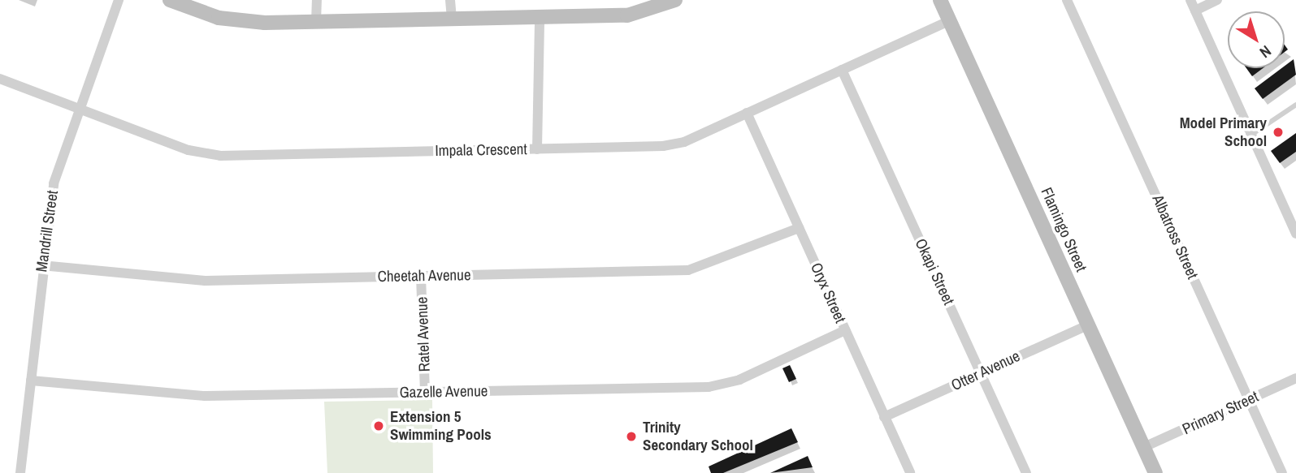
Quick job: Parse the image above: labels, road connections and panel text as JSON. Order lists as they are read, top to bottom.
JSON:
{
  "streets": {
    "street": [
      "Impala Crescent",
      "Flamingo Street",
      "Mandrill Street",
      "Albatross Street",
      "Okapi Street",
      "Cheetah Avenue",
      "Oryx Street",
      "Ratel Avenue",
      "Otter Avenue",
      "Gazelle Avenue",
      "Primary Street"
    ]
  },
  "crossings": [
    ["Impala Crescent", "Flamingo Street"],
    ["Impala Crescent", "Mandrill Street"],
    ["Impala Crescent", "Okapi Street"],
    ["Impala Crescent", "Oryx Street"],
    ["Flamingo Street", "Otter Avenue"],
    ["Flamingo Street", "Primary Street"],
    ["Mandrill Street", "Cheetah Avenue"],
    ["Mandrill Street", "Gazelle Avenue"],
    ["Albatross Street", "Primary Street"],
    ["Okapi Street", "Otter Avenue"],
    ["Cheetah Avenue", "Oryx Street"],
    ["Cheetah Avenue", "Ratel Avenue"],
    ["Oryx Street", "Otter Avenue"],
    ["Oryx Street", "Gazelle Avenue"],
    ["Ratel Avenue", "Gazelle Avenue"]
  ],
  "places": ["Model Primary School", "Extension 5 Swimming Pools", "Trinity Secondary School"],
  "north": "bottom right"
}
